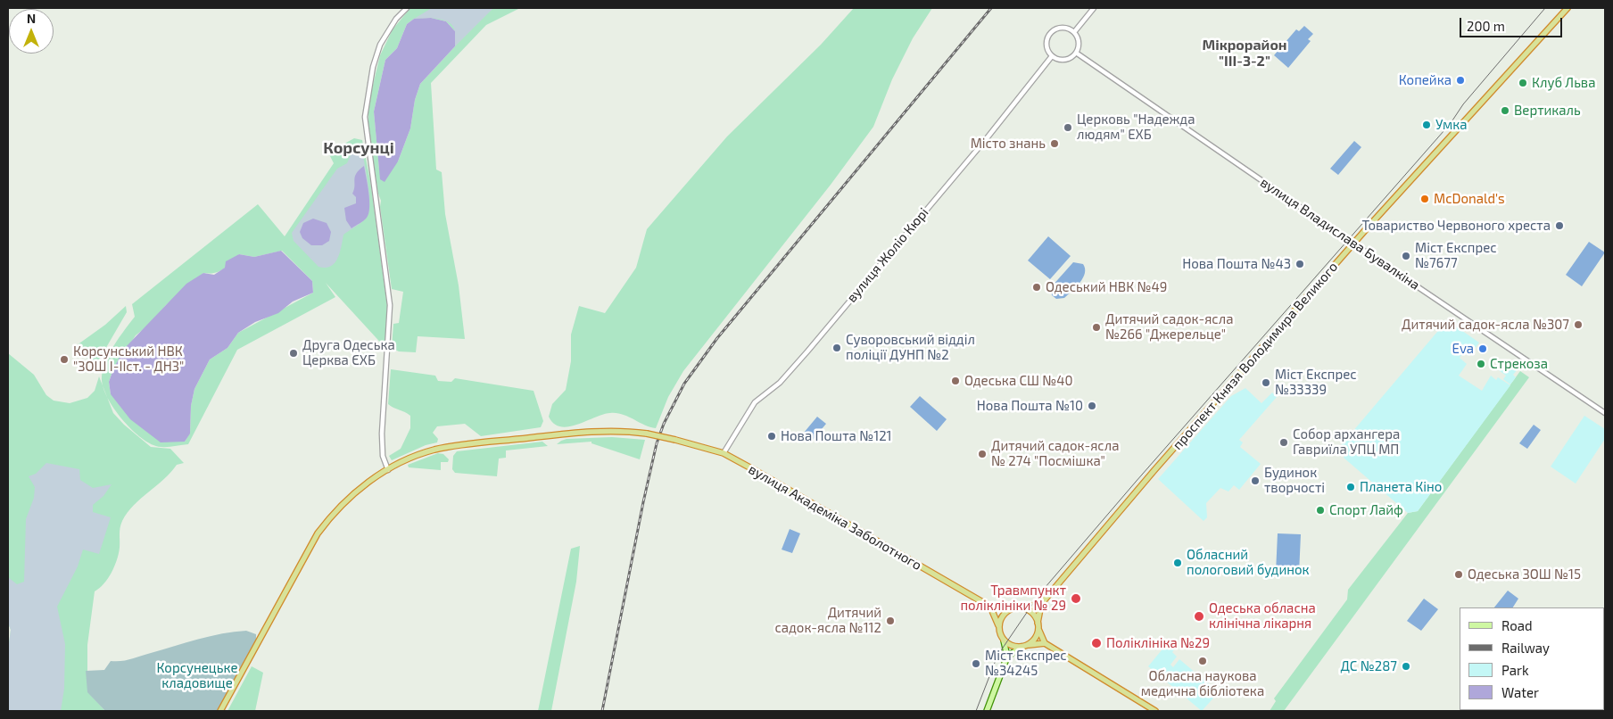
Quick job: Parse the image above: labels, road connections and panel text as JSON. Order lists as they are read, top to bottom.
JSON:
{
  "streets": {
    "highway": ["проспект Князя Володимира Великого", "вулиця Академіка Заболотного"],
    "street": ["вулиця Владислава Бувалкіна", "вулиця Жоліо Кюрі"]
  },
  "crossings": [
    ["вулиця Владислава Бувалкіна", "вулиця Жоліо Кюрі"],
    ["вулиця Владислава Бувалкіна", "проспект Князя Володимира Великого"],
    ["вулиця Жоліо Кюрі", "вулиця Академіка Заболотного"]
  ],
  "districts": ["Мікрорайон \"ІІІ-3-2\"", "Корсунці"],
  "parks": ["Корсунецьке кладовище"],
  "places": [
    "Копейка",
    "Клуб Льва",
    "Вертикаль",
    "Умка",
    "Церковь \"Надежда людям\" ЕХБ",
    "Місто знань",
    "McDonald's",
    "Товариство Червоного хреста",
    "Міст Експрес №7677",
    "Нова Пошта №43",
    "Одеський НВК №49",
    "Дитячий садок-ясла №307",
    "Дитячий садок-ясла №266 \"Джерельце\"",
    "Суворовський відділ поліції ДУНП №2",
    "Eva",
    "Друга Одеська Церква ЄХБ",
    "Корсунський НВК \"ЗОШ І-ІІст. - ДНЗ\"",
    "Стрекоза",
    "Одеська СШ №40",
    "Міст Експрес №33339",
    "Нова Пошта №10",
    "Нова Пошта №121",
    "Собор архангера Гавриїла УПЦ МП",
    "Дитячий садок-ясла № 274 \"Посмішка\"",
    "Будинок творчості",
    "Планета Кіно",
    "Спорт Лайф",
    "Обласний пологовий будинок",
    "Одеська ЗОШ №15",
    "Травмпункт поліклініки № 29",
    "Одеська обласна клінічна лікарня",
    "Дитячий садок-ясла №112",
    "Поліклініка №29",
    "Обласна наукова медична бібліотека",
    "Міст Експрес №34245",
    "ДС №287"
  ],
  "legend": [
    "Road",
    "Railway",
    "Park",
    "Water"
  ],
  "scale_bar": "200 m",
  "north": "top"
}
